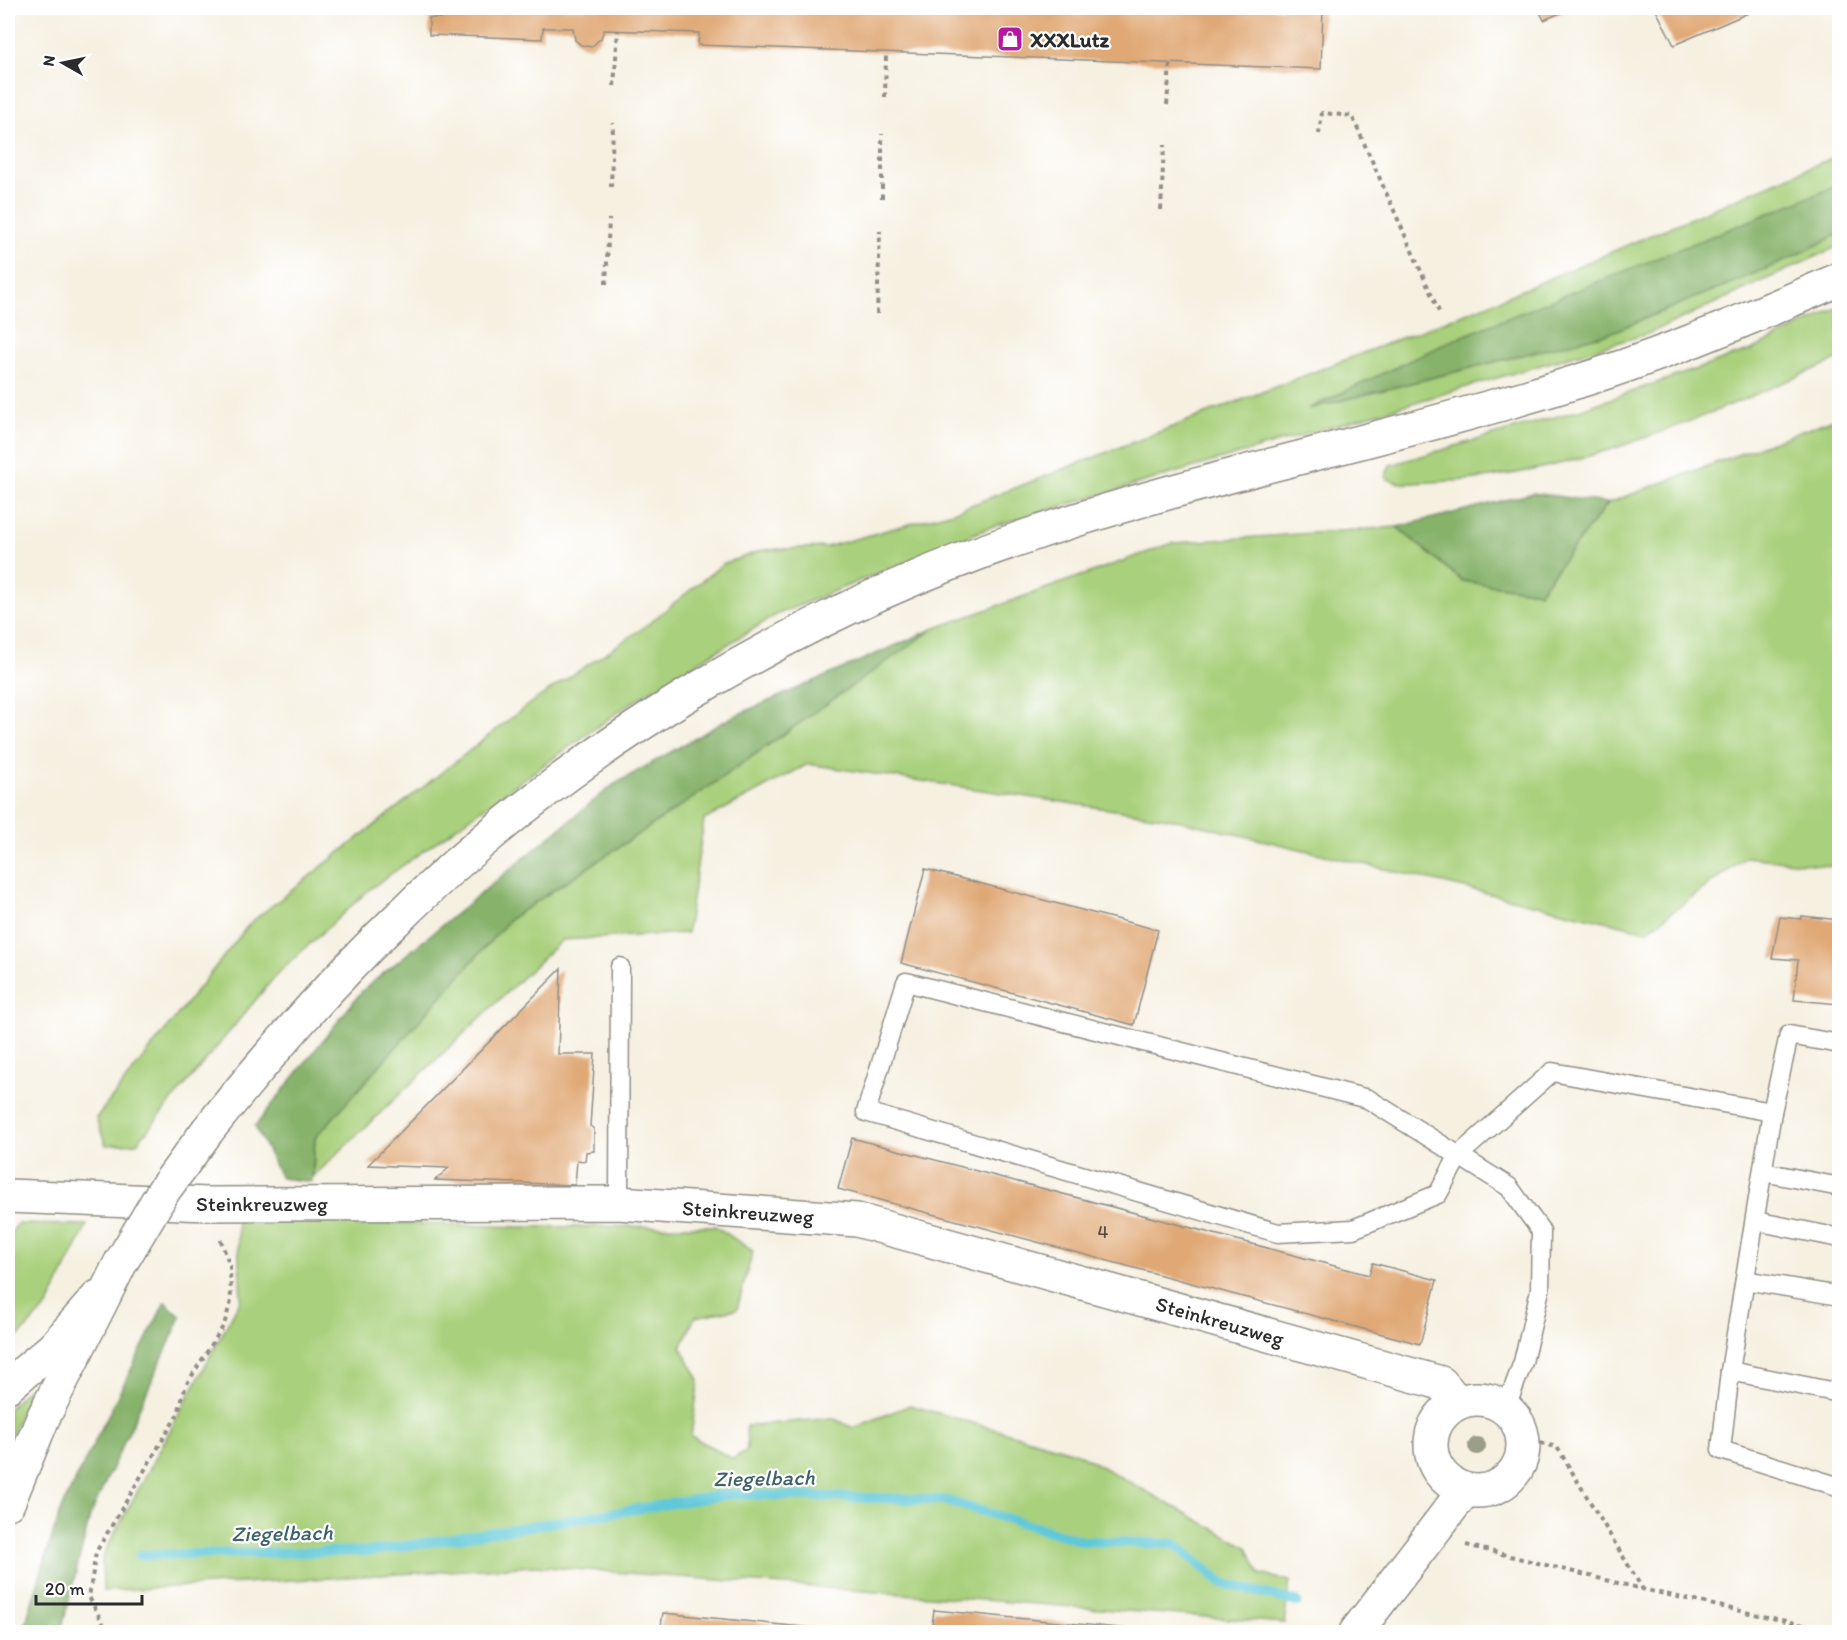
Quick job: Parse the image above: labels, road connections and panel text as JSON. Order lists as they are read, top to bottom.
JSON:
{
  "streets": {
    "main road": ["Steinkreuzweg"]
  },
  "water": ["Ziegelbach"],
  "places": {
    "shop": ["XXXLutz"]
  },
  "house_numbers": ["4"],
  "scale_bar": "20 m",
  "north": "left"
}
